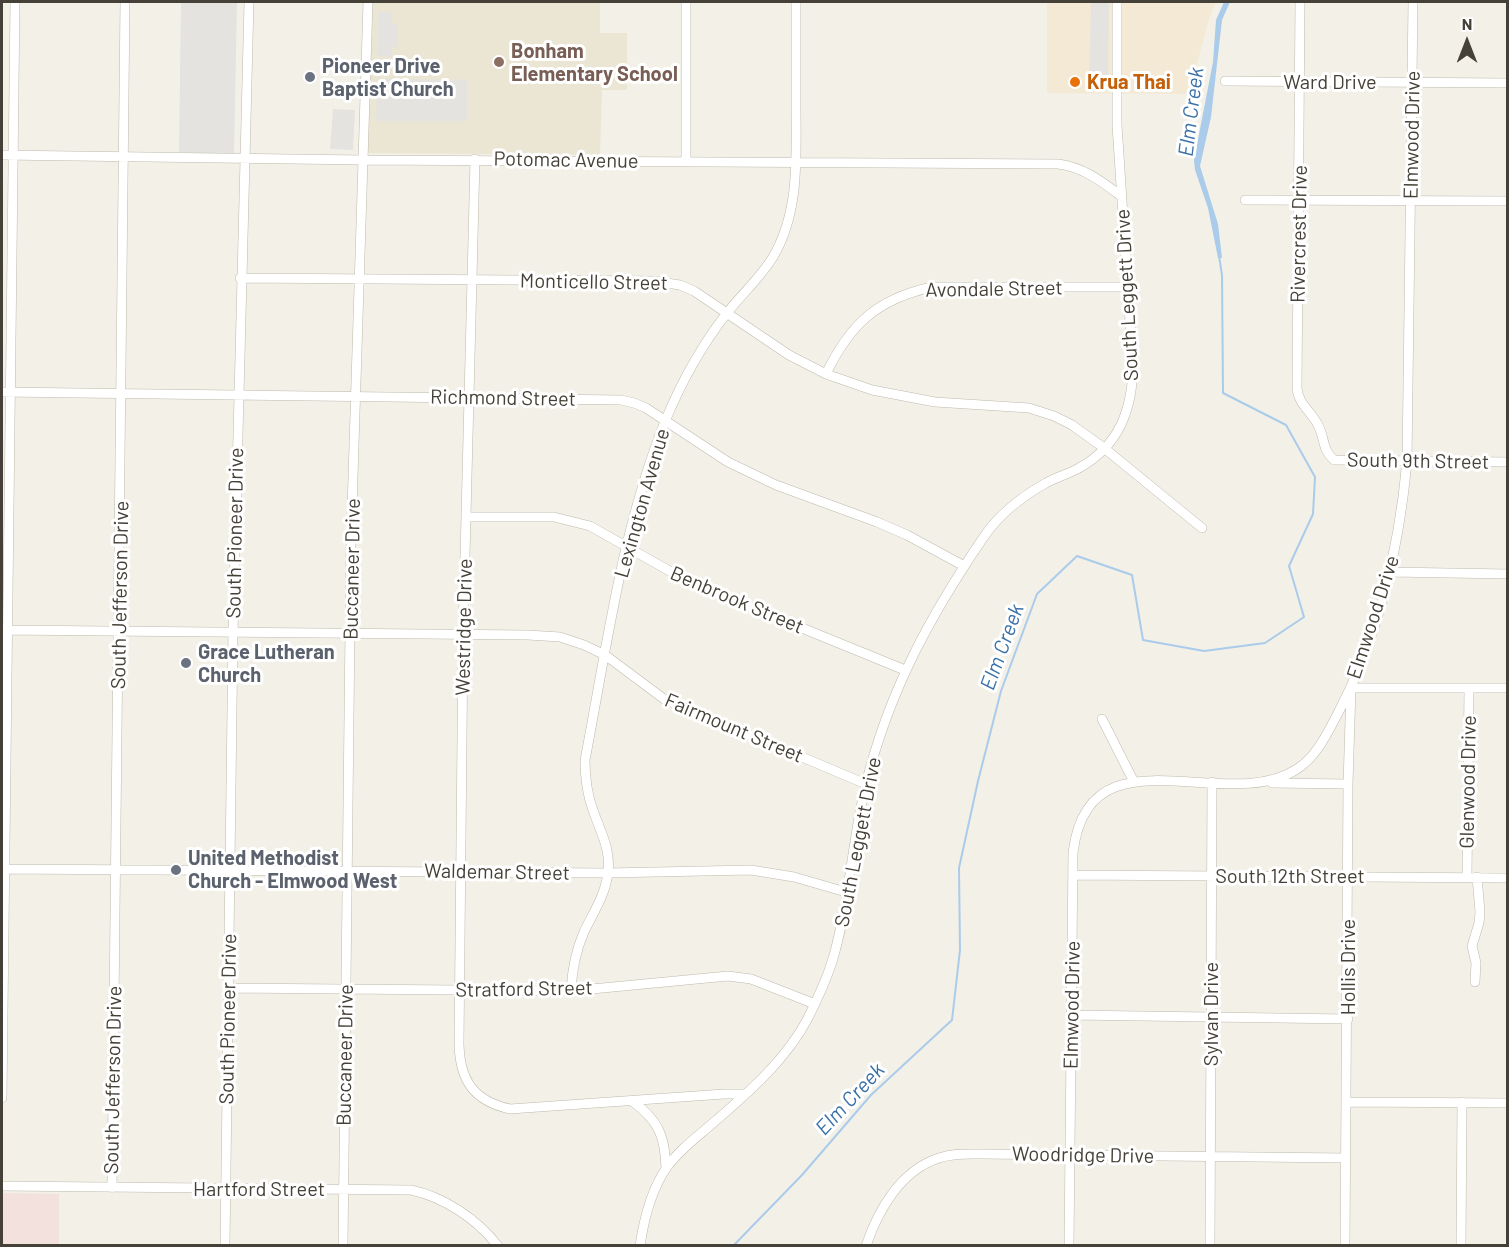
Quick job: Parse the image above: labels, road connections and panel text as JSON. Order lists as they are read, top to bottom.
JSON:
{
  "streets": {
    "street": [
      "Ward Drive",
      "Elmwood Drive",
      "Potomac Avenue",
      "Rivercrest Drive",
      "Monticello Street",
      "Avondale Street",
      "South Leggett Drive",
      "Richmond Street",
      "South 9th Street",
      "Lexington Avenue",
      "South Pioneer Drive",
      "Buccaneer Drive",
      "South Jefferson Drive",
      "Benbrook Street",
      "Westridge Drive",
      "Fairmount Street",
      "Glenwood Drive",
      "Waldemar Street",
      "South 12th Street",
      "Hollis Drive",
      "Stratford Street",
      "Sylvan Drive",
      "Woodridge Drive",
      "Hartford Street"
    ]
  },
  "crossings": [
    ["Ward Drive", "Elmwood Drive"],
    ["Ward Drive", "Rivercrest Drive"],
    ["Elmwood Drive", "South 9th Street"],
    ["Elmwood Drive", "South 12th Street"],
    ["Elmwood Drive", "Hollis Drive"],
    ["Elmwood Drive", "Sylvan Drive"],
    ["Elmwood Drive", "Woodridge Drive"],
    ["Potomac Avenue", "South Leggett Drive"],
    ["Potomac Avenue", "Lexington Avenue"],
    ["Potomac Avenue", "South Pioneer Drive"],
    ["Potomac Avenue", "Buccaneer Drive"],
    ["Potomac Avenue", "South Jefferson Drive"],
    ["Potomac Avenue", "Westridge Drive"],
    ["Rivercrest Drive", "South 9th Street"],
    ["Monticello Street", "Avondale Street"],
    ["Monticello Street", "South Leggett Drive"],
    ["Monticello Street", "Lexington Avenue"],
    ["Monticello Street", "South Pioneer Drive"],
    ["Monticello Street", "Buccaneer Drive"],
    ["Monticello Street", "Westridge Drive"],
    ["Avondale Street", "South Leggett Drive"],
    ["South Leggett Drive", "Richmond Street"],
    ["South Leggett Drive", "Benbrook Street"],
    ["South Leggett Drive", "Fairmount Street"],
    ["South Leggett Drive", "Waldemar Street"],
    ["South Leggett Drive", "Stratford Street"],
    ["Richmond Street", "Lexington Avenue"],
    ["Richmond Street", "South Pioneer Drive"],
    ["Richmond Street", "Buccaneer Drive"],
    ["Richmond Street", "South Jefferson Drive"],
    ["Richmond Street", "Westridge Drive"],
    ["Lexington Avenue", "Benbrook Street"],
    ["Lexington Avenue", "Fairmount Street"],
    ["Lexington Avenue", "Waldemar Street"],
    ["Lexington Avenue", "Stratford Street"],
    ["South Pioneer Drive", "Fairmount Street"],
    ["South Pioneer Drive", "Waldemar Street"],
    ["South Pioneer Drive", "Stratford Street"],
    ["South Pioneer Drive", "Hartford Street"],
    ["Buccaneer Drive", "Fairmount Street"],
    ["Buccaneer Drive", "Waldemar Street"],
    ["Buccaneer Drive", "Stratford Street"],
    ["Buccaneer Drive", "Hartford Street"],
    ["South Jefferson Drive", "Fairmount Street"],
    ["South Jefferson Drive", "Waldemar Street"],
    ["South Jefferson Drive", "Hartford Street"],
    ["Benbrook Street", "Westridge Drive"],
    ["Westridge Drive", "Fairmount Street"],
    ["Westridge Drive", "Waldemar Street"],
    ["Westridge Drive", "Stratford Street"],
    ["Glenwood Drive", "South 12th Street"],
    ["South 12th Street", "Hollis Drive"],
    ["South 12th Street", "Sylvan Drive"],
    ["Hollis Drive", "Woodridge Drive"],
    ["Sylvan Drive", "Woodridge Drive"]
  ],
  "water": ["Elm Creek"],
  "places": [
    "Bonham Elementary School",
    "Pioneer Drive Baptist Church",
    "Krua Thai",
    "Grace Lutheran Church",
    "United Methodist Church - Elmwood West"
  ],
  "north": "top"
}
